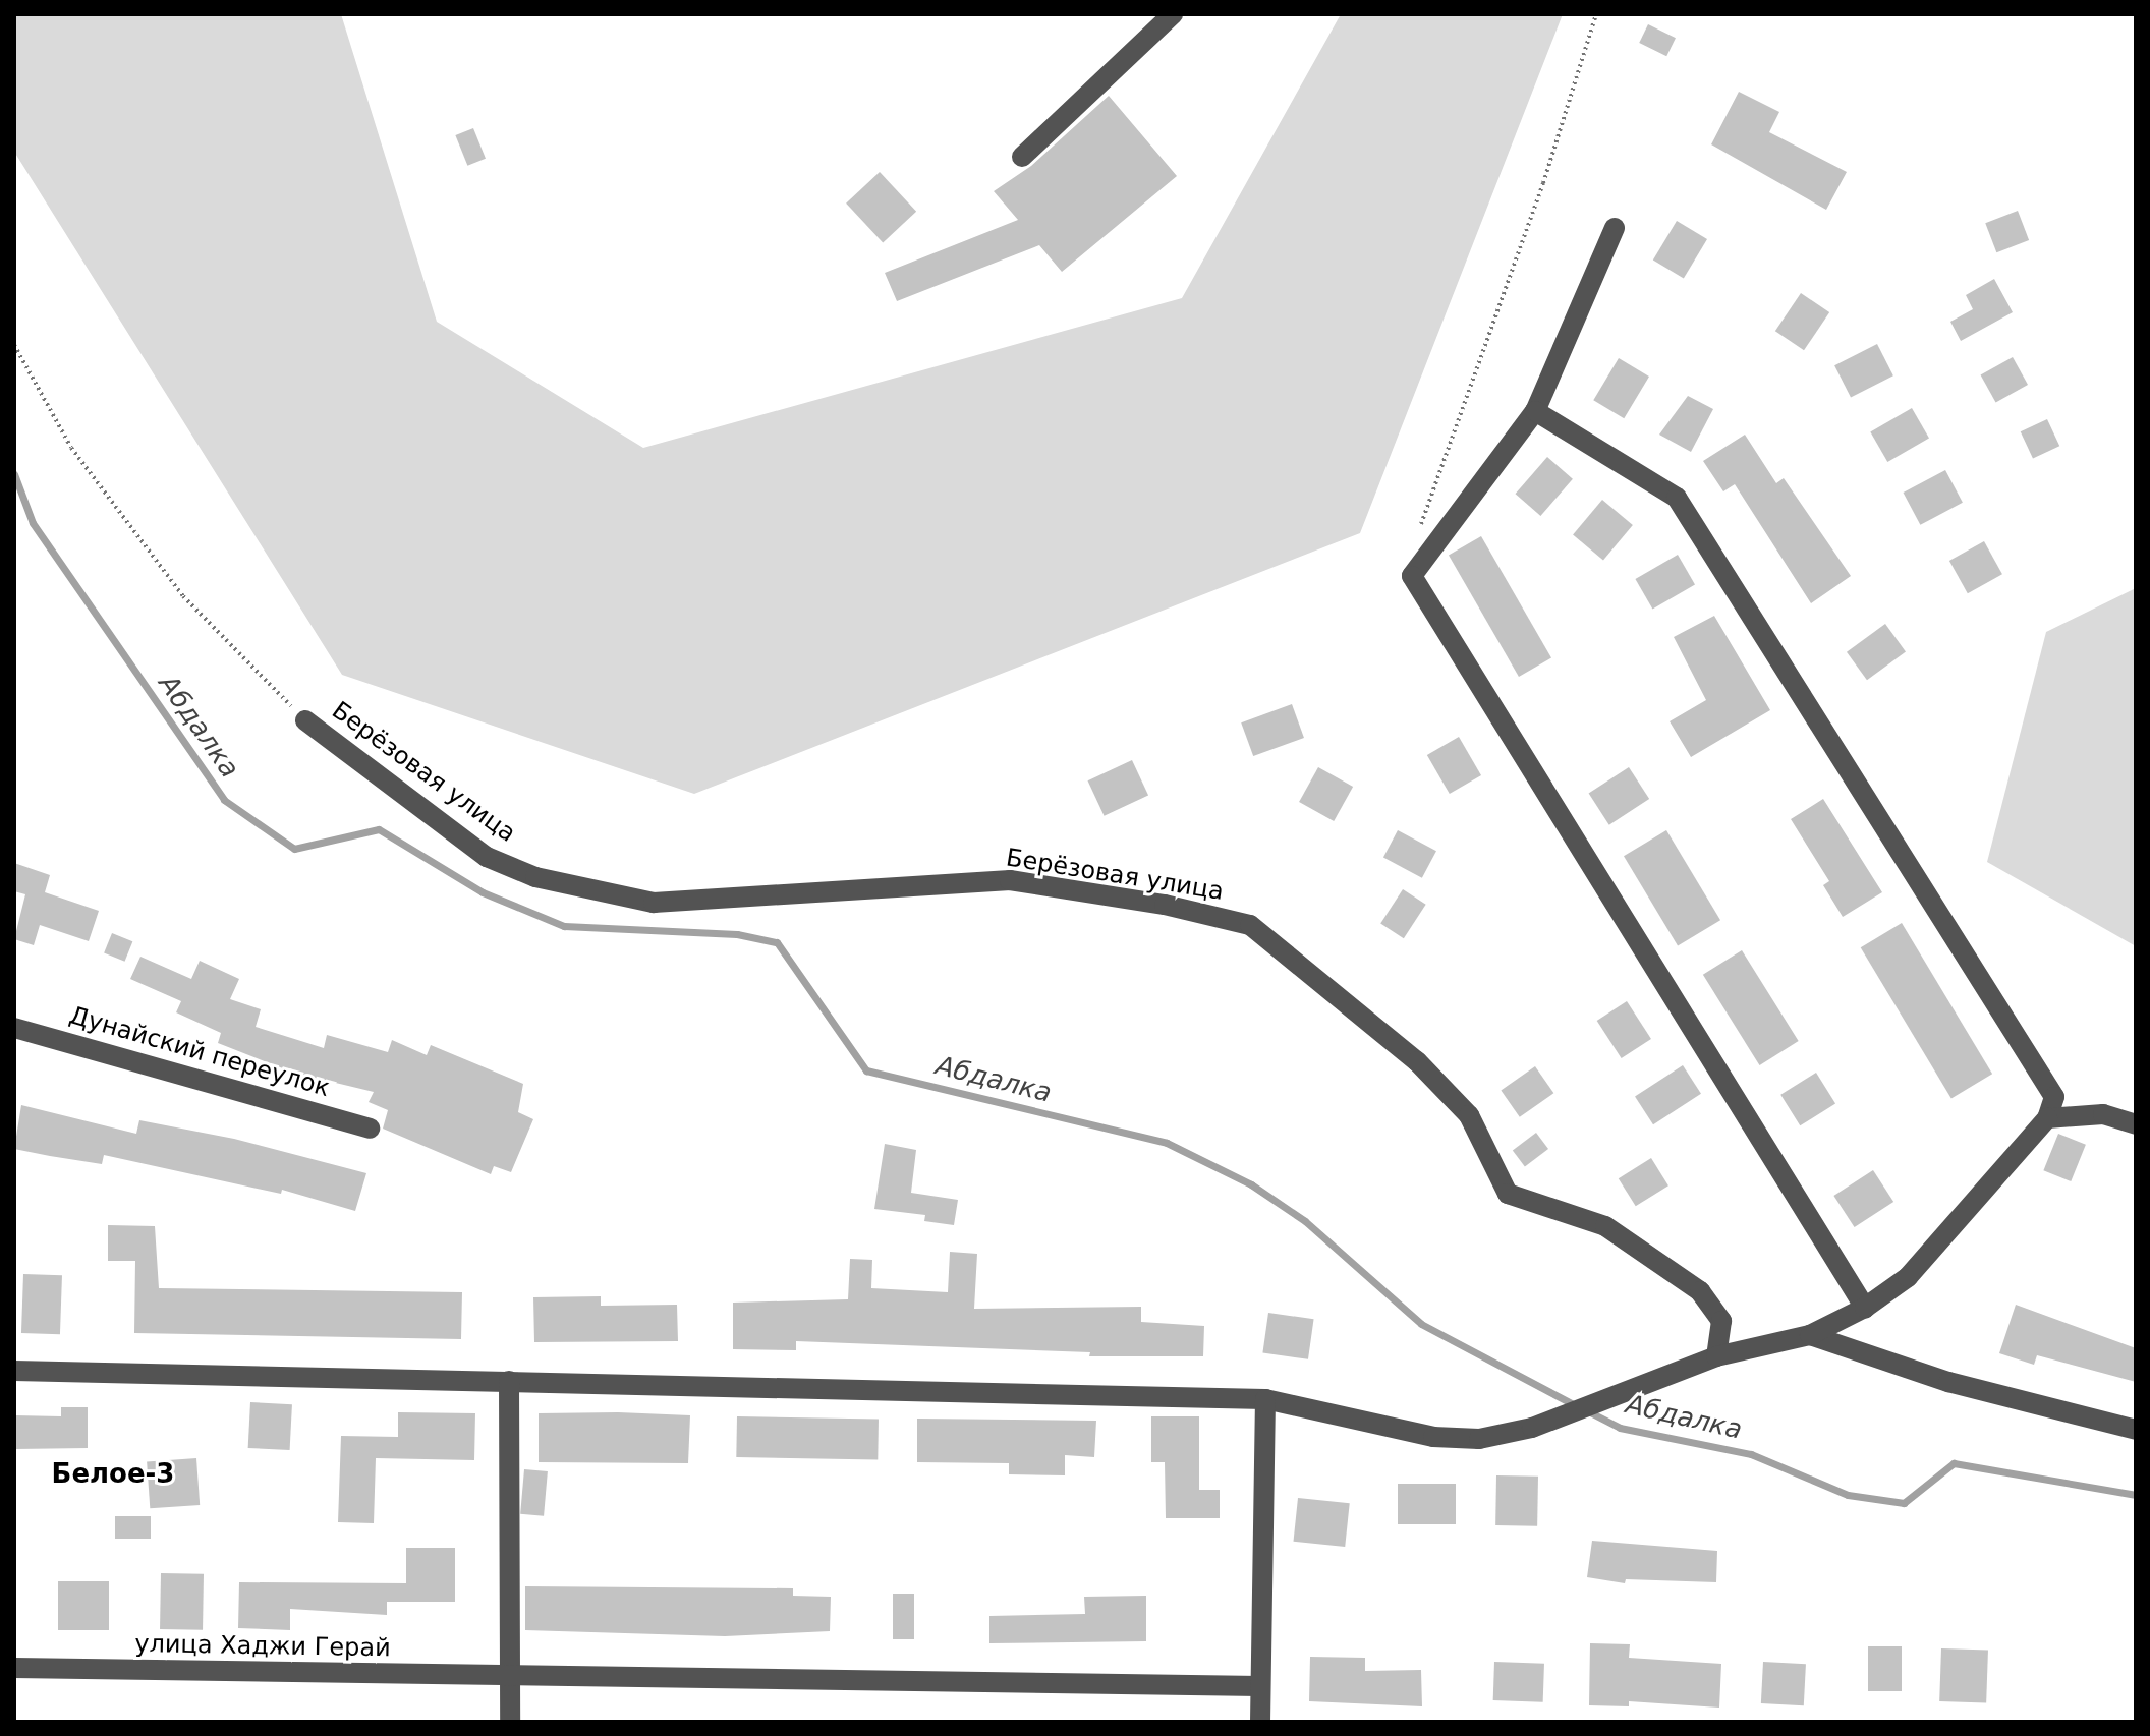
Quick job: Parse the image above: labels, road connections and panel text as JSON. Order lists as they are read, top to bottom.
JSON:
{
  "streets": {
    "street": ["Берёзовая улица", "Дунайский переулок", "улица Хаджи Герай"]
  },
  "districts": ["Белое-3"],
  "water": ["Абдалка"]
}
